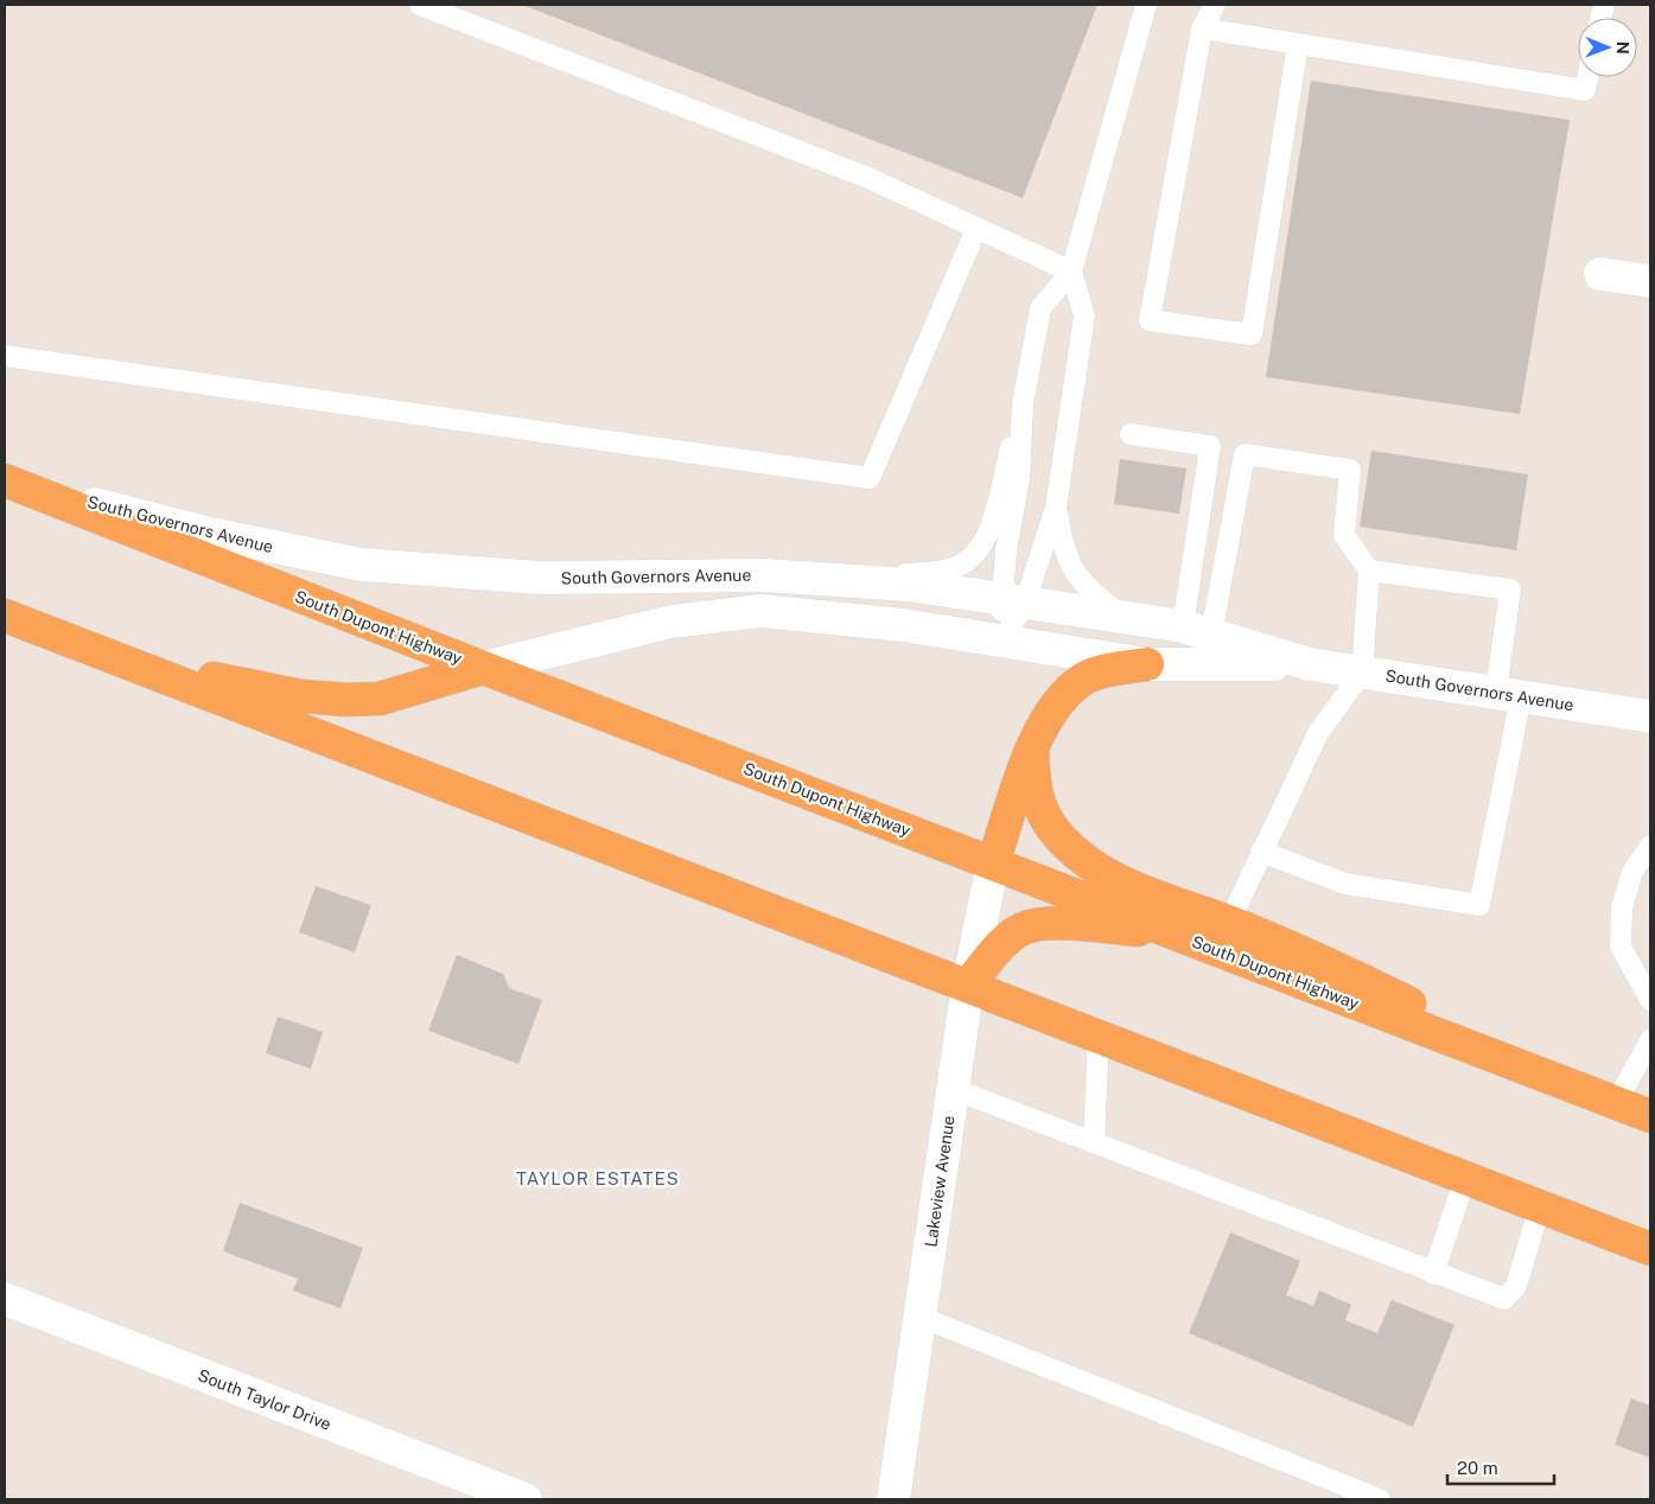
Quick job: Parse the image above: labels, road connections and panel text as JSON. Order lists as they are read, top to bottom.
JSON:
{
  "streets": {
    "highway": ["South Dupont Highway"],
    "main road": ["South Governors Avenue", "Lakeview Avenue", "South Taylor Drive"]
  },
  "crossings": [
    ["South Governors Avenue", "South Dupont Highway"],
    ["South Dupont Highway", "Lakeview Avenue"]
  ],
  "districts": ["TAYLOR ESTATES"],
  "scale_bar": "20 m",
  "north": "right"
}
